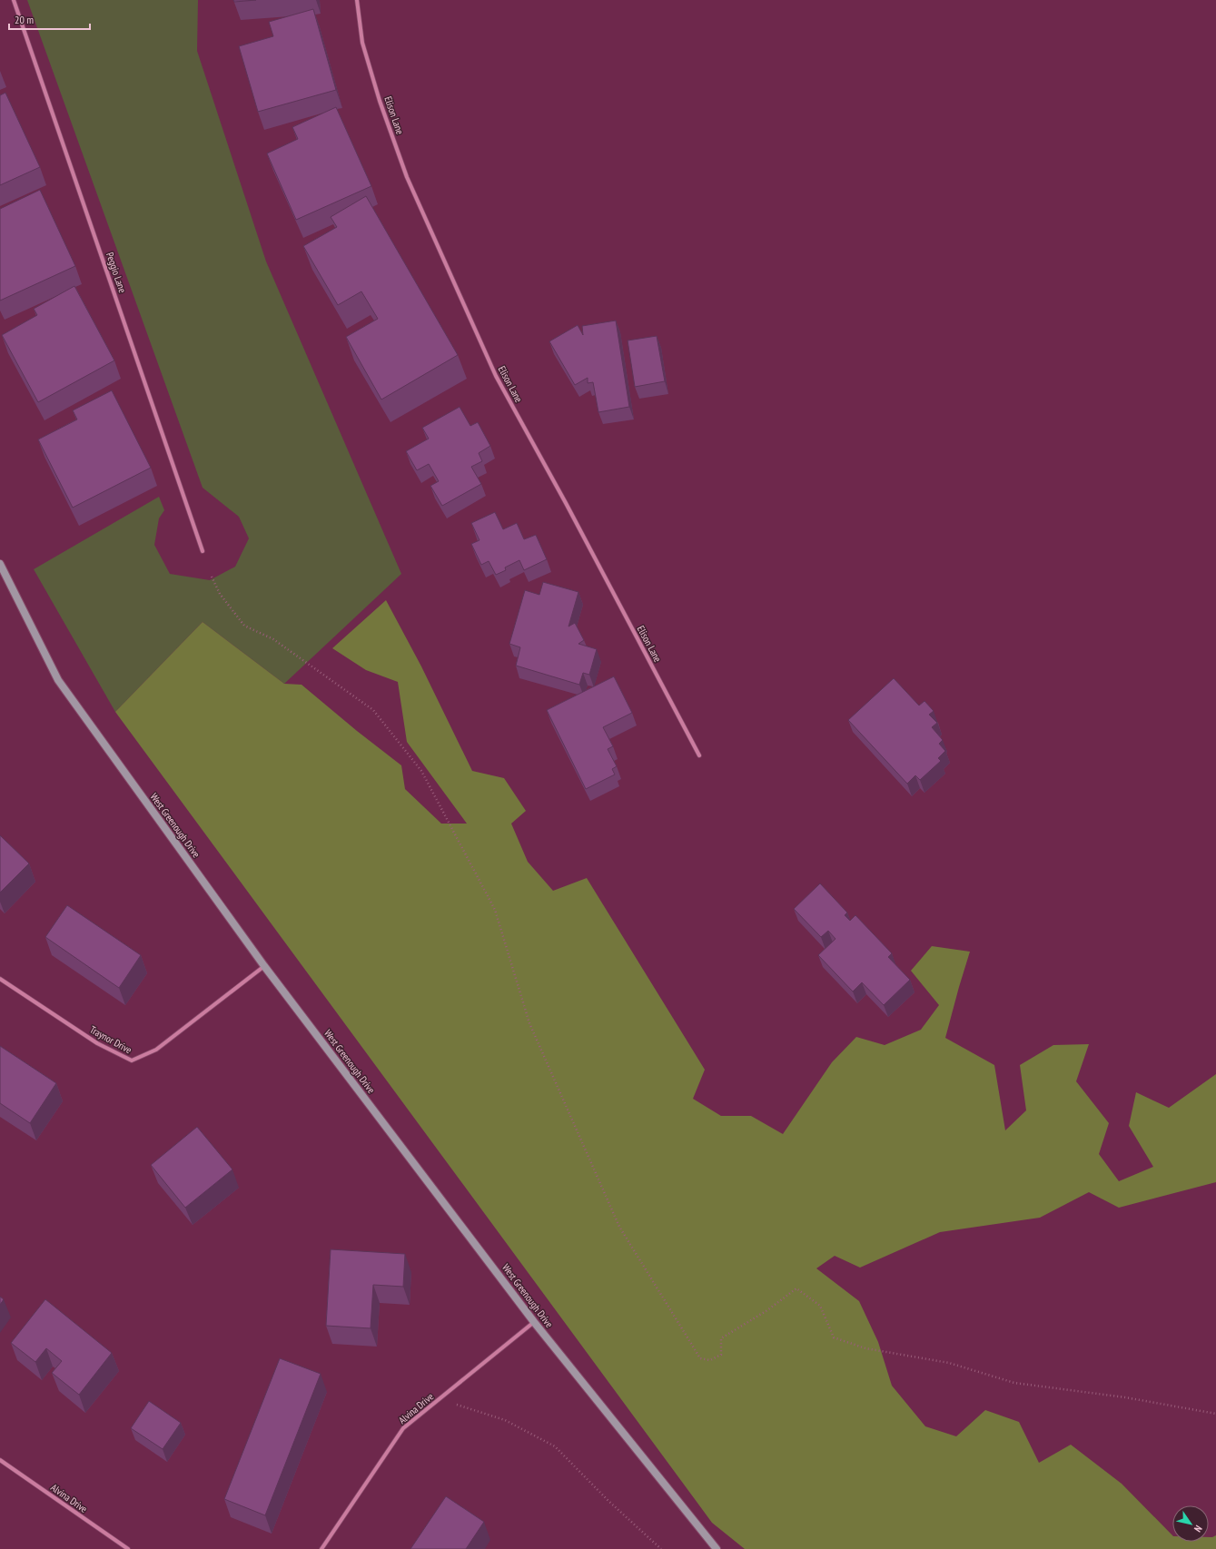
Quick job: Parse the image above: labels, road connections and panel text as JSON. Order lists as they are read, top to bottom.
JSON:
{
  "streets": {
    "street": [
      "Elison Lane",
      "Peggio Lane",
      "West Greenough Drive",
      "Traynor Drive",
      "Alvina Drive"
    ]
  },
  "crossings": [
    ["West Greenough Drive", "Traynor Drive"],
    ["West Greenough Drive", "Alvina Drive"]
  ],
  "scale_bar": "20 m",
  "north": "bottom right"
}
